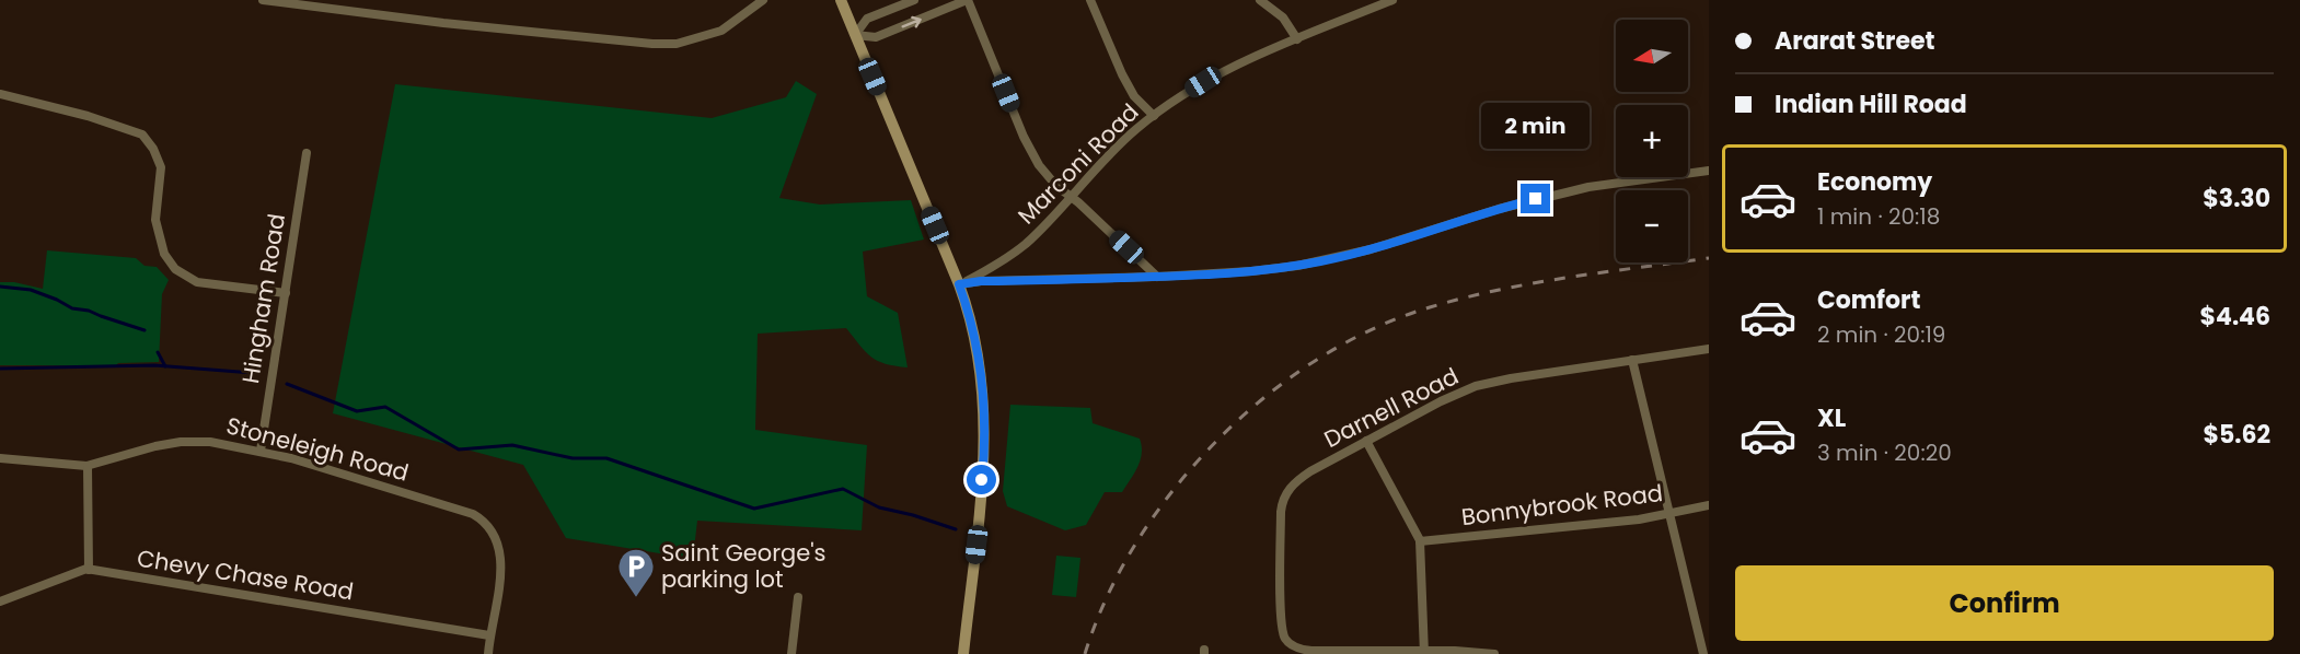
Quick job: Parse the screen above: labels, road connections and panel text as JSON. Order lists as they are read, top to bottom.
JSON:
{
  "streets": {
    "street": [
      "Marconi Road",
      "Hingham Road",
      "Darnell Road",
      "Stoneleigh Road",
      "Bonnybrook Road",
      "Chevy Chase Road"
    ]
  },
  "crossings": [
    ["Hingham Road", "Stoneleigh Road"],
    ["Stoneleigh Road", "Chevy Chase Road"]
  ],
  "places": {
    "parking": ["Saint George's parking lot"]
  },
  "north": "left",
  "page": {
    "banner": ["Ararat Street", "Indian Hill Road"],
    "map_buttons": ["+", "−"],
    "bubble": "2 min",
    "list": [
      {
        "name": "Economy",
        "note": "1 min · 20:18",
        "value": "$3.30"
      },
      {
        "name": "Comfort",
        "note": "2 min · 20:19",
        "value": "$4.46"
      },
      {
        "name": "XL",
        "note": "3 min · 20:20",
        "value": "$5.62"
      }
    ],
    "buttons": "Confirm"
  }
}
